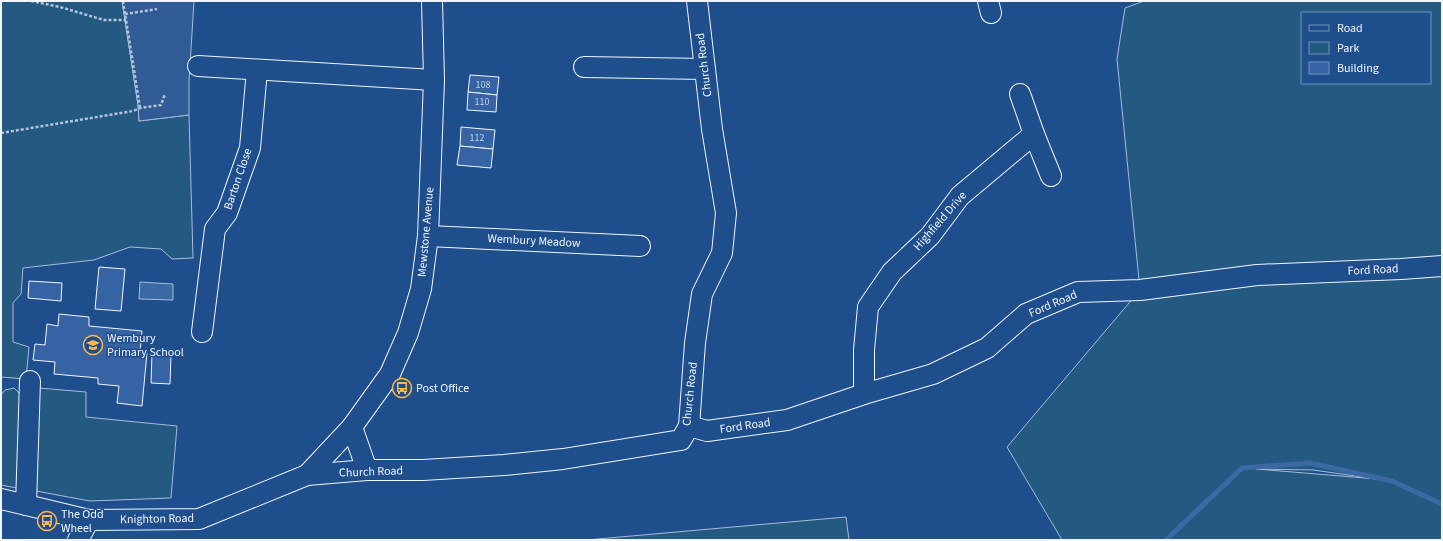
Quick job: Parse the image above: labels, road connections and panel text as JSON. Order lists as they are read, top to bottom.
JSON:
{
  "streets": {
    "street": [
      "Church Road",
      "Barton Close",
      "Highfield Drive",
      "Mewstone Avenue",
      "Wembury Meadow",
      "Ford Road",
      "Knighton Road"
    ]
  },
  "crossings": [
    ["Church Road", "Mewstone Avenue"],
    ["Church Road", "Ford Road"],
    ["Church Road", "Knighton Road"],
    ["Highfield Drive", "Ford Road"],
    ["Mewstone Avenue", "Wembury Meadow"],
    ["Mewstone Avenue", "Knighton Road"]
  ],
  "places": {
    "school or university": ["Wembury Primary School"],
    "bus stop": ["Post Office", "The Odd Wheel"]
  },
  "house_numbers": ["108", "110", "112"],
  "legend": ["Road", "Park", "Building"]
}
